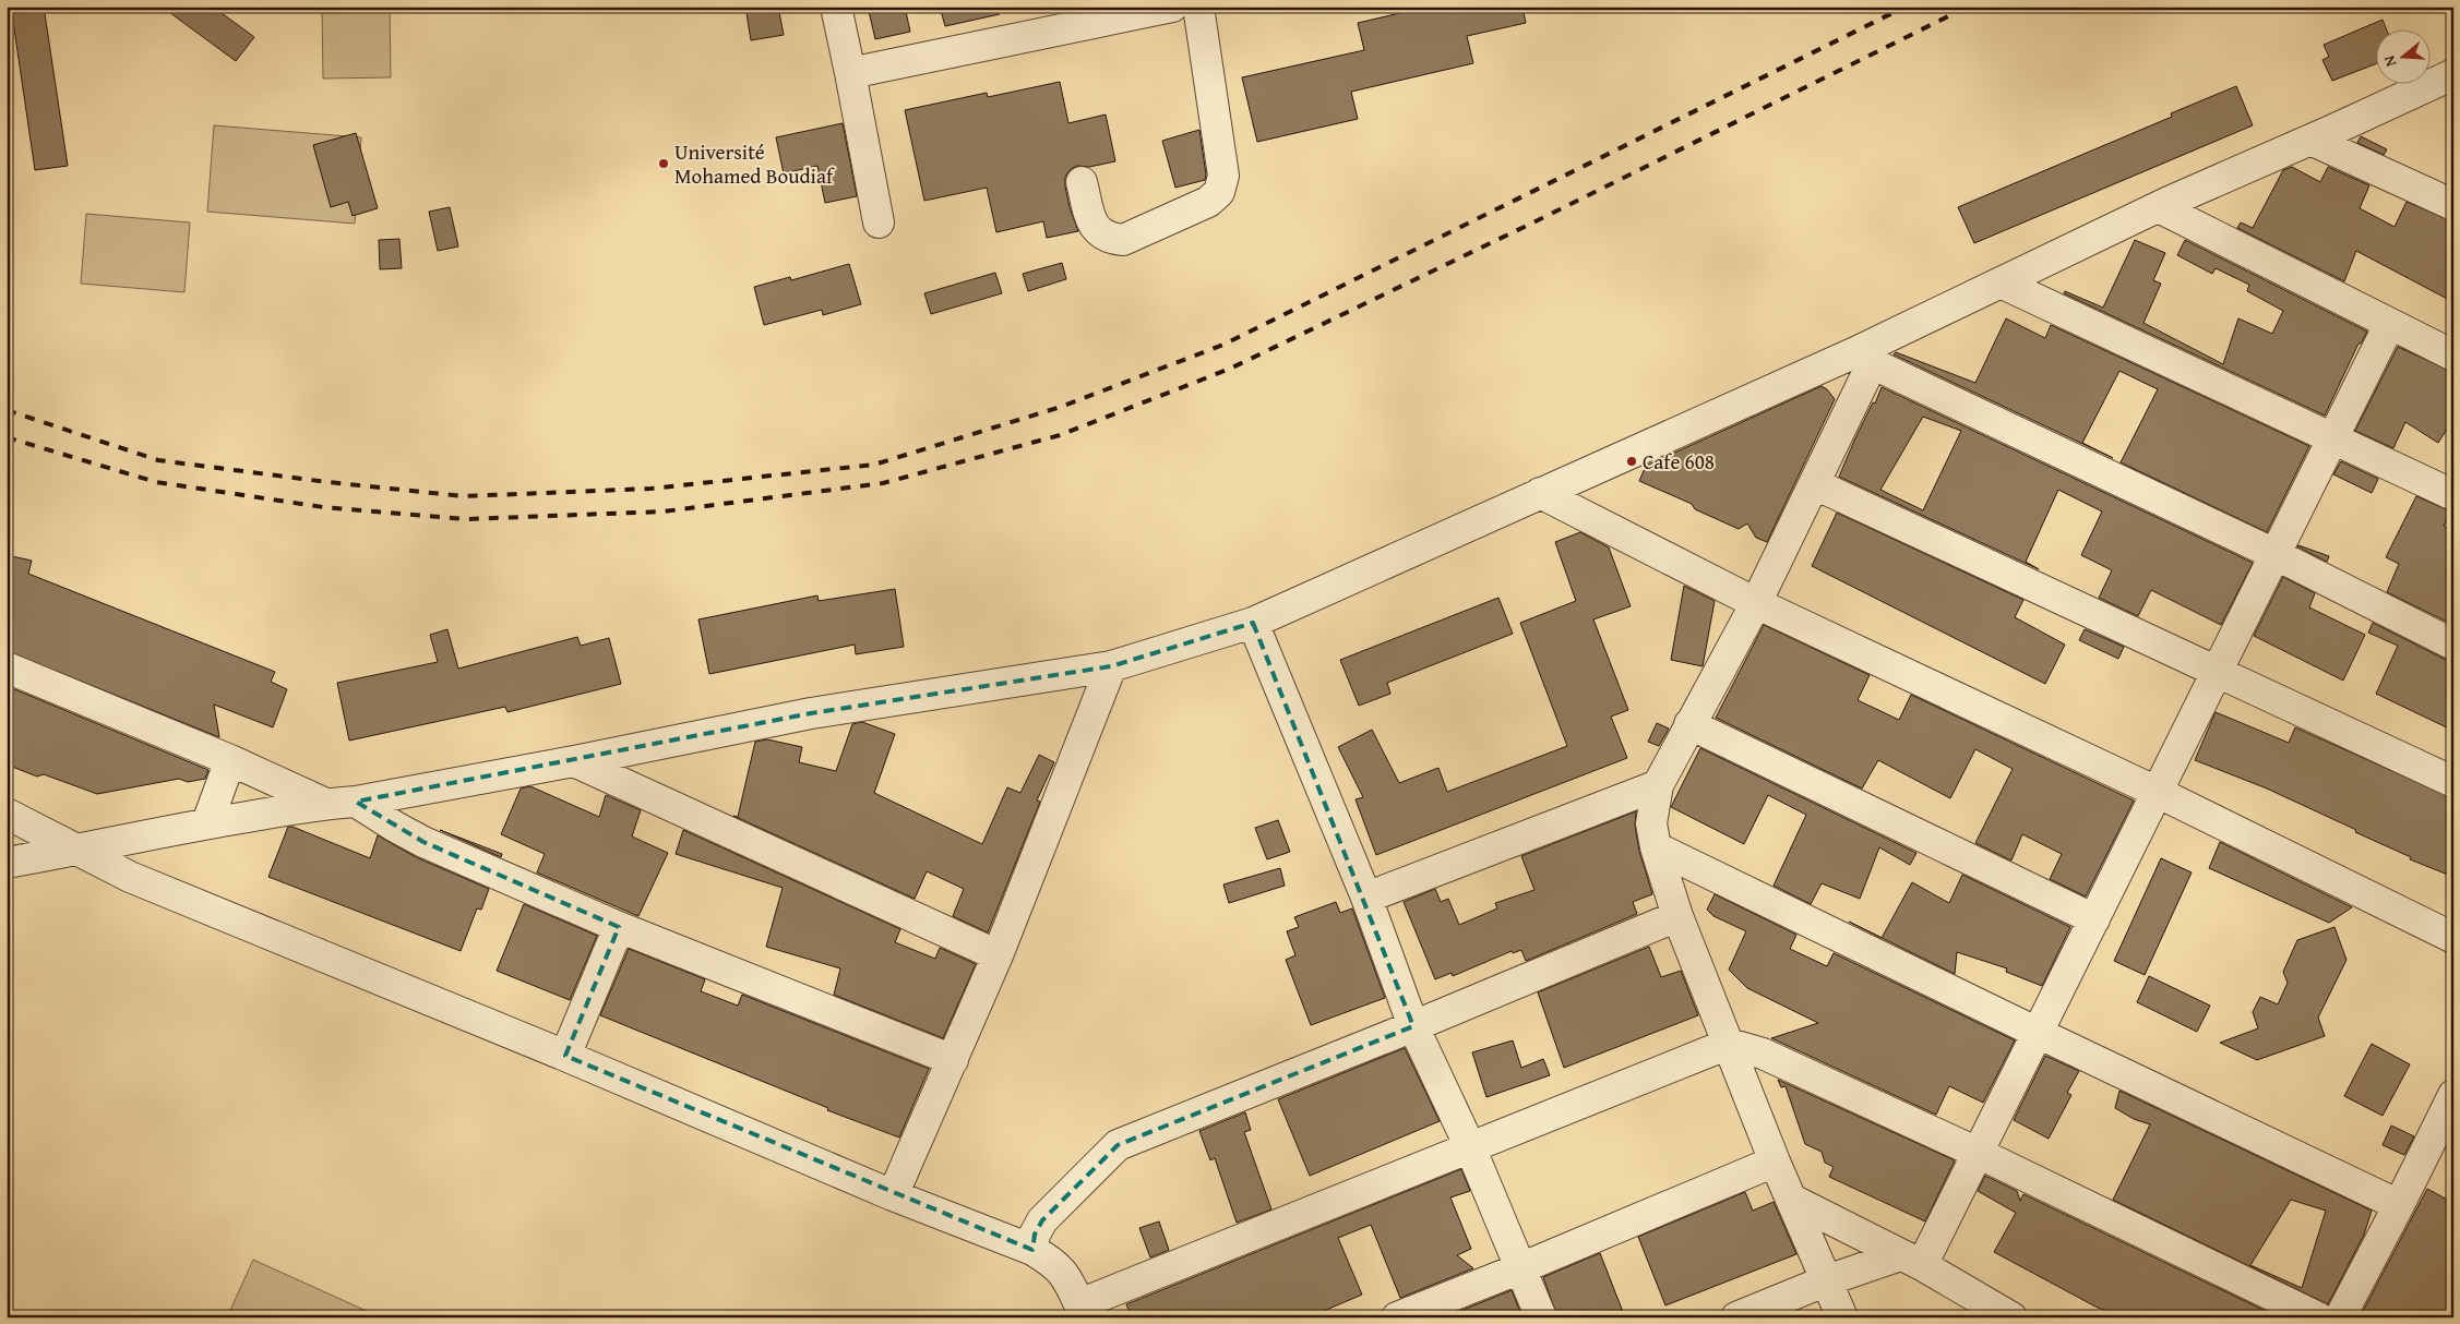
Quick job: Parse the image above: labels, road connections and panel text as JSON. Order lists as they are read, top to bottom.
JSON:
{
  "places": ["Université Mohamed Boudiaf", "Cafe 608"],
  "north": "left"
}
